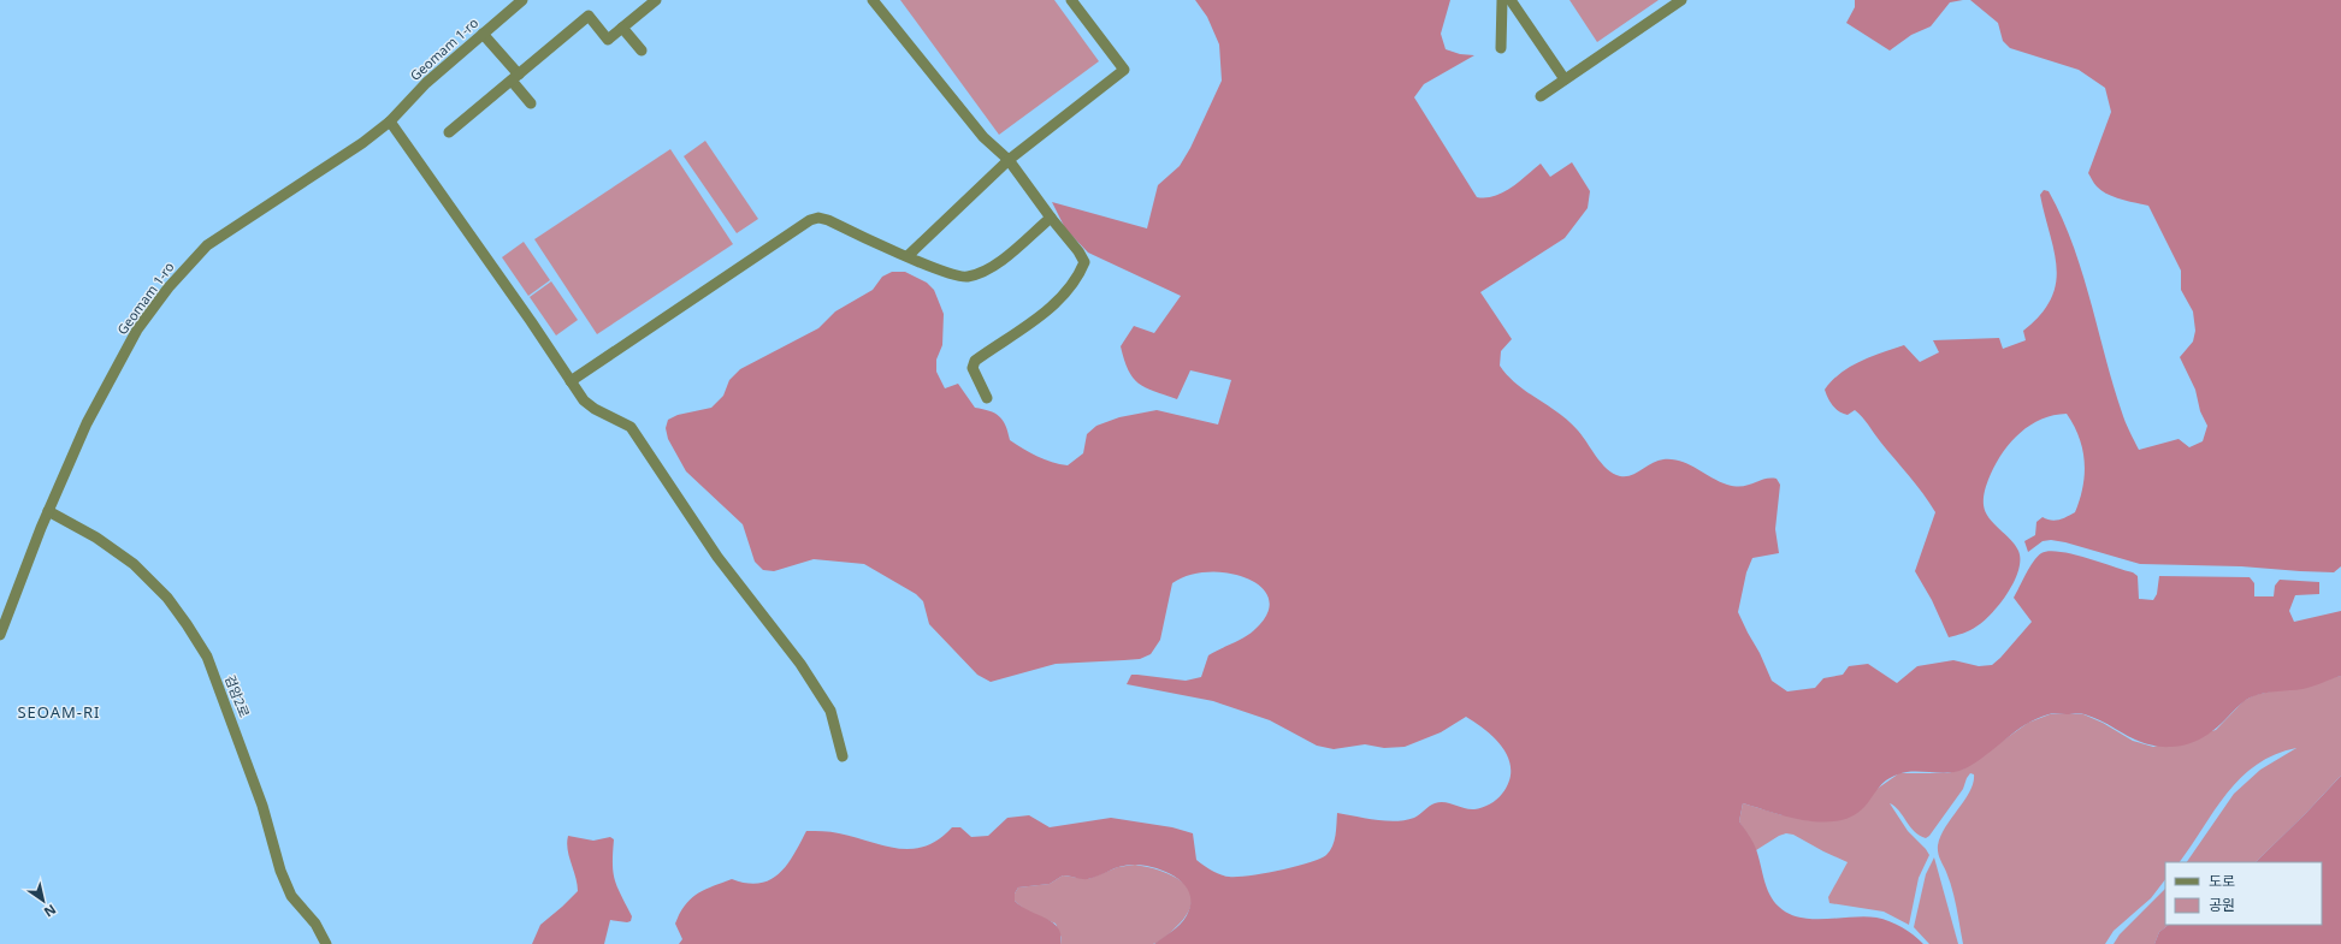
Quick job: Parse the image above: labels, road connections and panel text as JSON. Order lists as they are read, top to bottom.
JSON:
{
  "streets": {
    "street": ["Geomam 1-ro", "검암2로"]
  },
  "crossings": [
    ["Geomam 1-ro", "검암2로"]
  ],
  "districts": ["SEOAM-RI"],
  "legend": ["도로", "공원"],
  "north": "bottom right"
}
